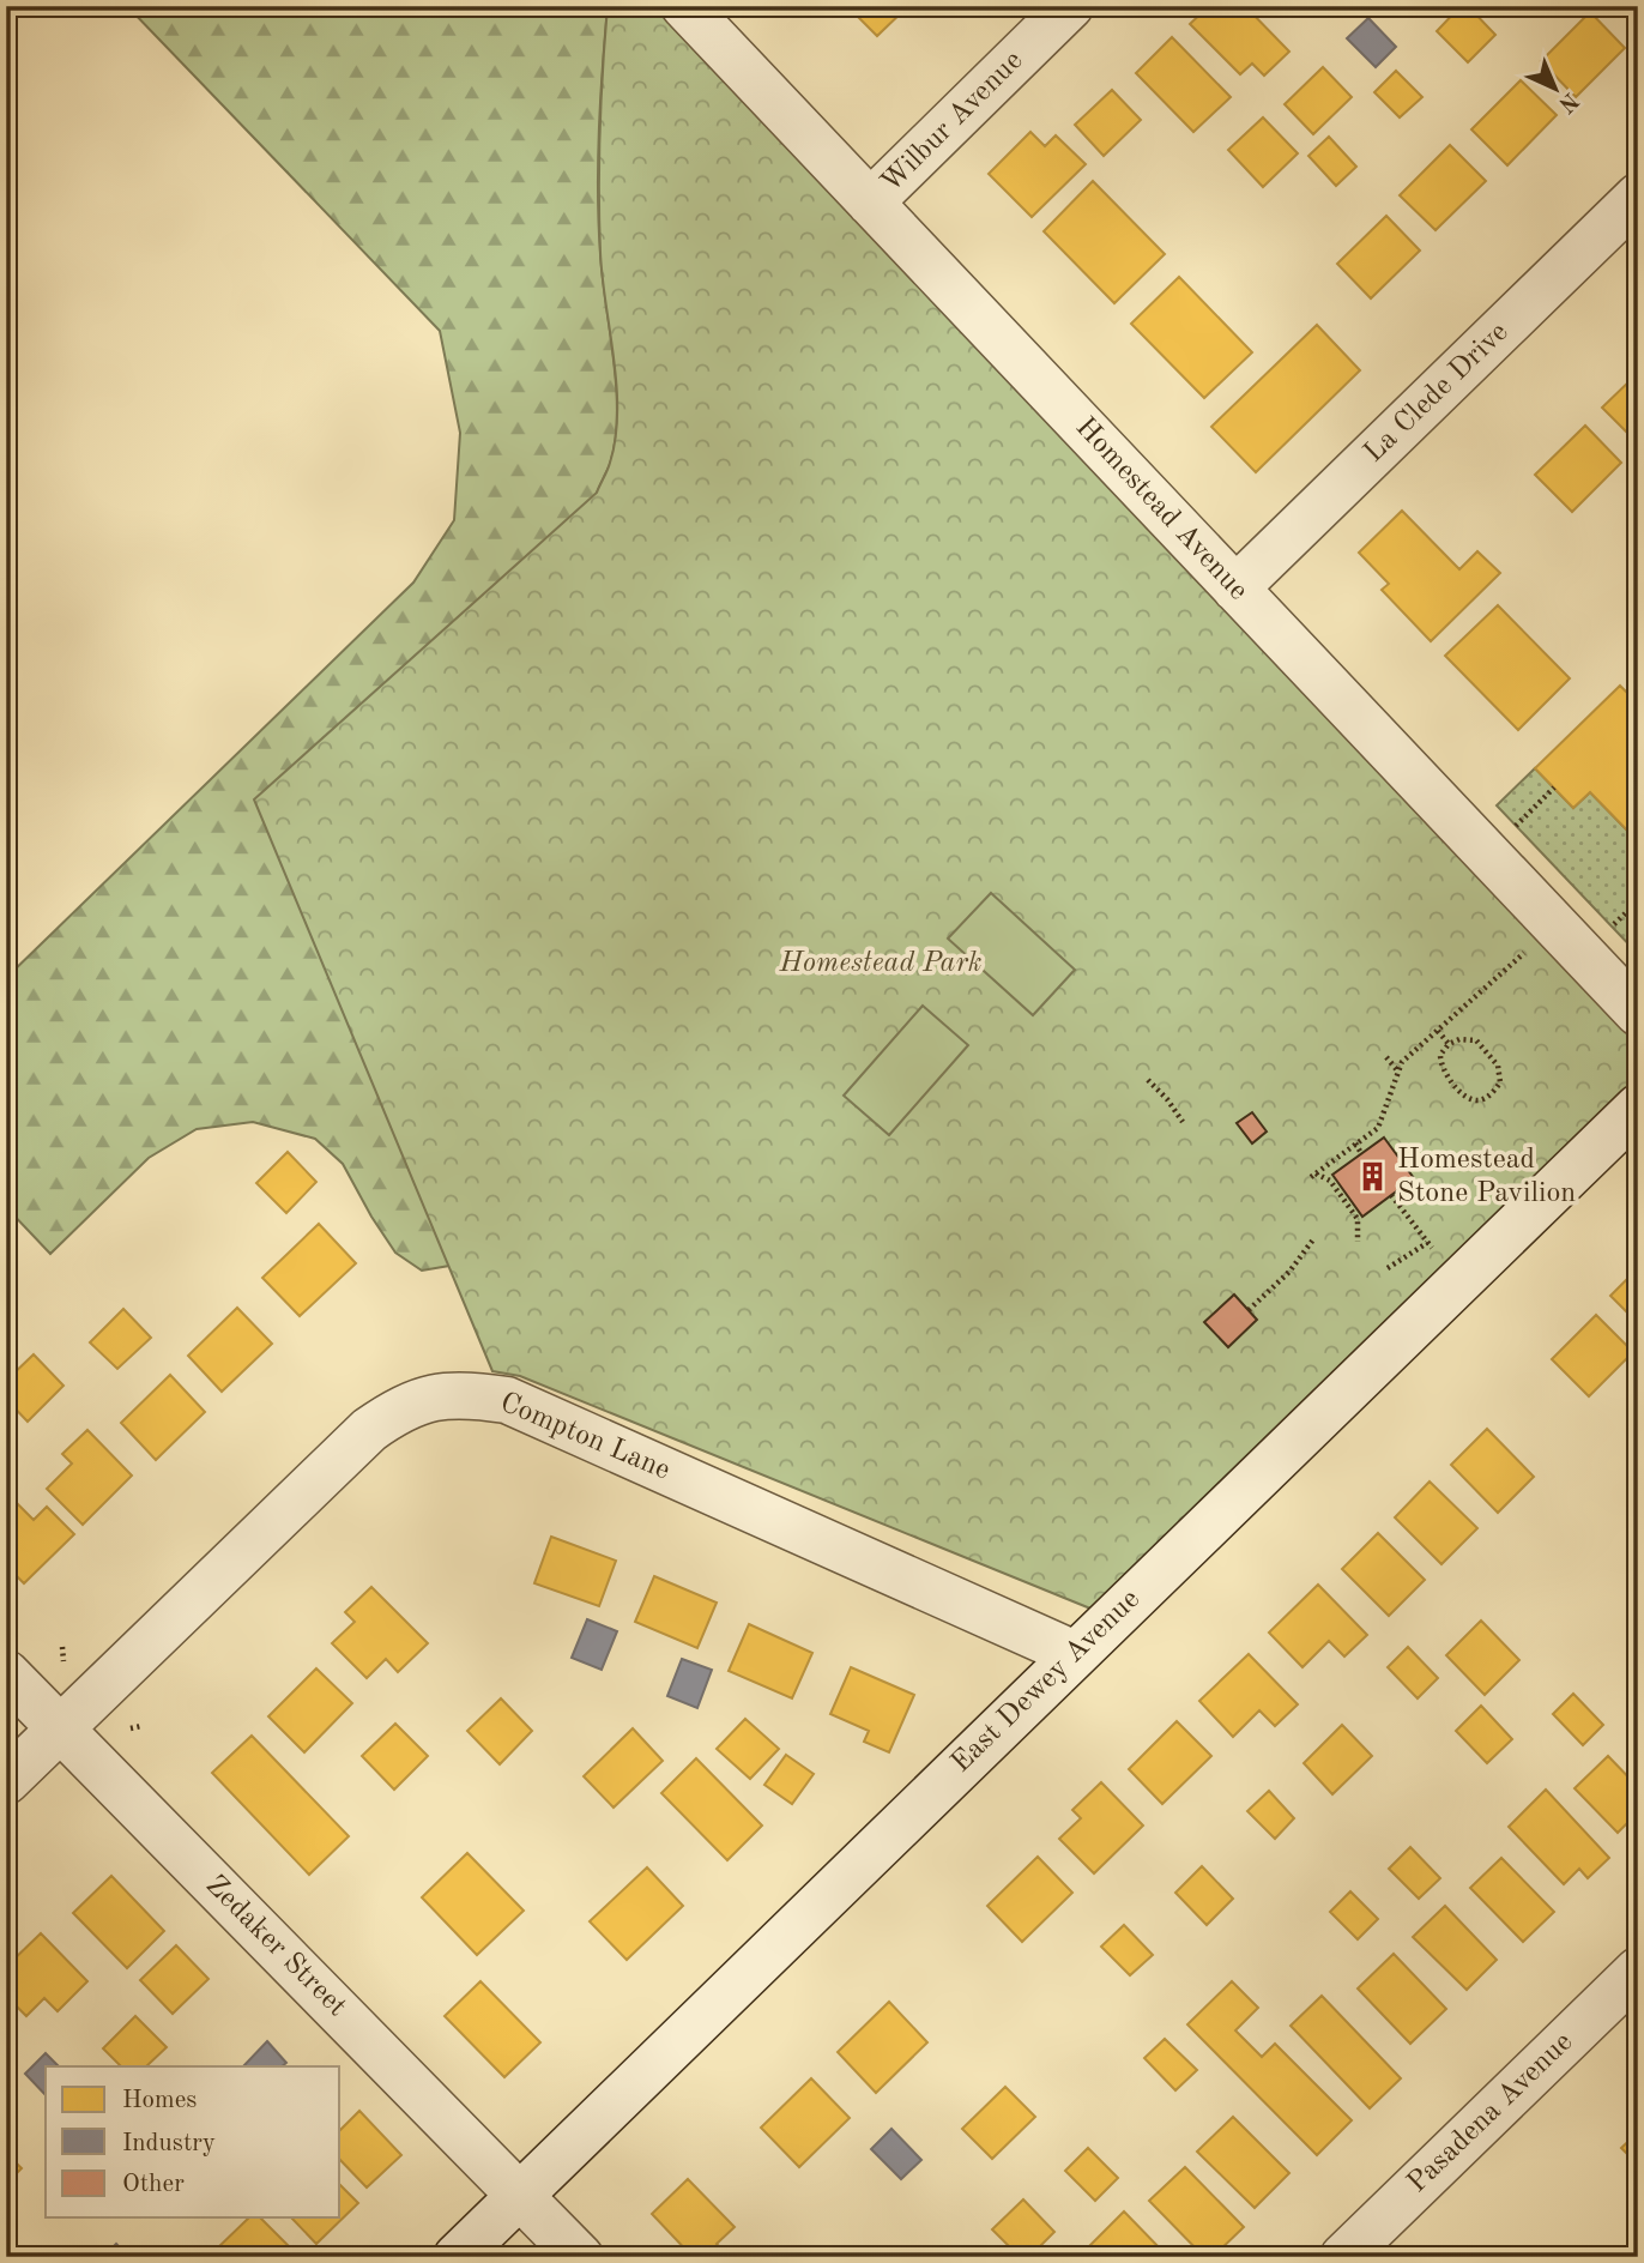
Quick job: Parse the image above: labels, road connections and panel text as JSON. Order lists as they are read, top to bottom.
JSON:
{
  "streets": {
    "street": [
      "Wilbur Avenue",
      "La Clede Drive",
      "Homestead Avenue",
      "Compton Lane",
      "East Dewey Avenue",
      "Zedaker Street",
      "Pasadena Avenue"
    ]
  },
  "crossings": [
    ["Wilbur Avenue", "Homestead Avenue"],
    ["La Clede Drive", "Homestead Avenue"],
    ["Compton Lane", "East Dewey Avenue"],
    ["Compton Lane", "Zedaker Street"],
    ["East Dewey Avenue", "Zedaker Street"]
  ],
  "parks": ["Homestead Park"],
  "places": {
    "building": ["Homestead Stone Pavilion"]
  },
  "legend": ["Homes", "Industry", "Other"],
  "north": "bottom right"
}
